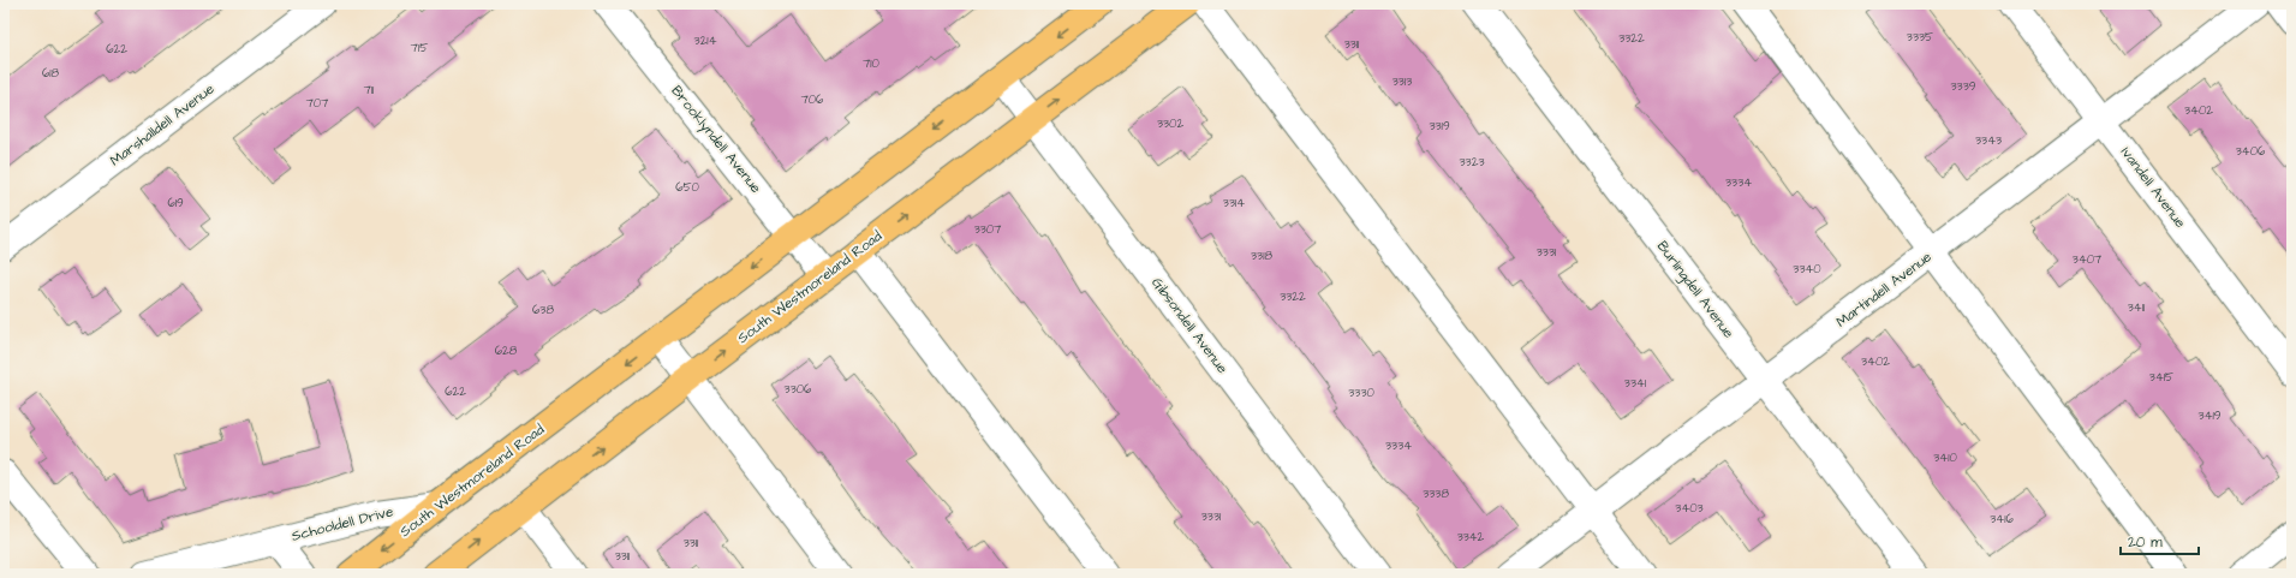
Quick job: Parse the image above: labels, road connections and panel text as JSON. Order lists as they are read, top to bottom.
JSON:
{
  "streets": {
    "main road": ["South Westmoreland Road"],
    "street": [
      "Marshalldell Avenue",
      "Brooklyndell Avenue",
      "Ivandell Avenue",
      "Burlingdell Avenue",
      "Martindell Avenue",
      "Gibsondell Avenue",
      "Schooldell Drive"
    ]
  },
  "crossings": [
    ["Brooklyndell Avenue", "South Westmoreland Road"],
    ["Ivandell Avenue", "Martindell Avenue"],
    ["South Westmoreland Road", "Gibsondell Avenue"],
    ["South Westmoreland Road", "Schooldell Drive"],
    ["Burlingdell Avenue", "Martindell Avenue"]
  ],
  "house_numbers": [
    "3335",
    "3322",
    "3214",
    "3311",
    "715",
    "622",
    "710",
    "618",
    "3313",
    "3339",
    "711",
    "706",
    "707",
    "3402",
    "3302",
    "3319",
    "3343",
    "3406",
    "3323",
    "3334",
    "650",
    "619",
    "3314",
    "3307",
    "3331",
    "3318",
    "3407",
    "3340",
    "3322",
    "3411",
    "638",
    "628",
    "3402",
    "3415",
    "3341",
    "3306",
    "622",
    "3330",
    "3419",
    "3334",
    "3410",
    "3338",
    "3403",
    "3331",
    "3416",
    "3342",
    "3311",
    "3311"
  ],
  "scale_bar": "20 m"
}
